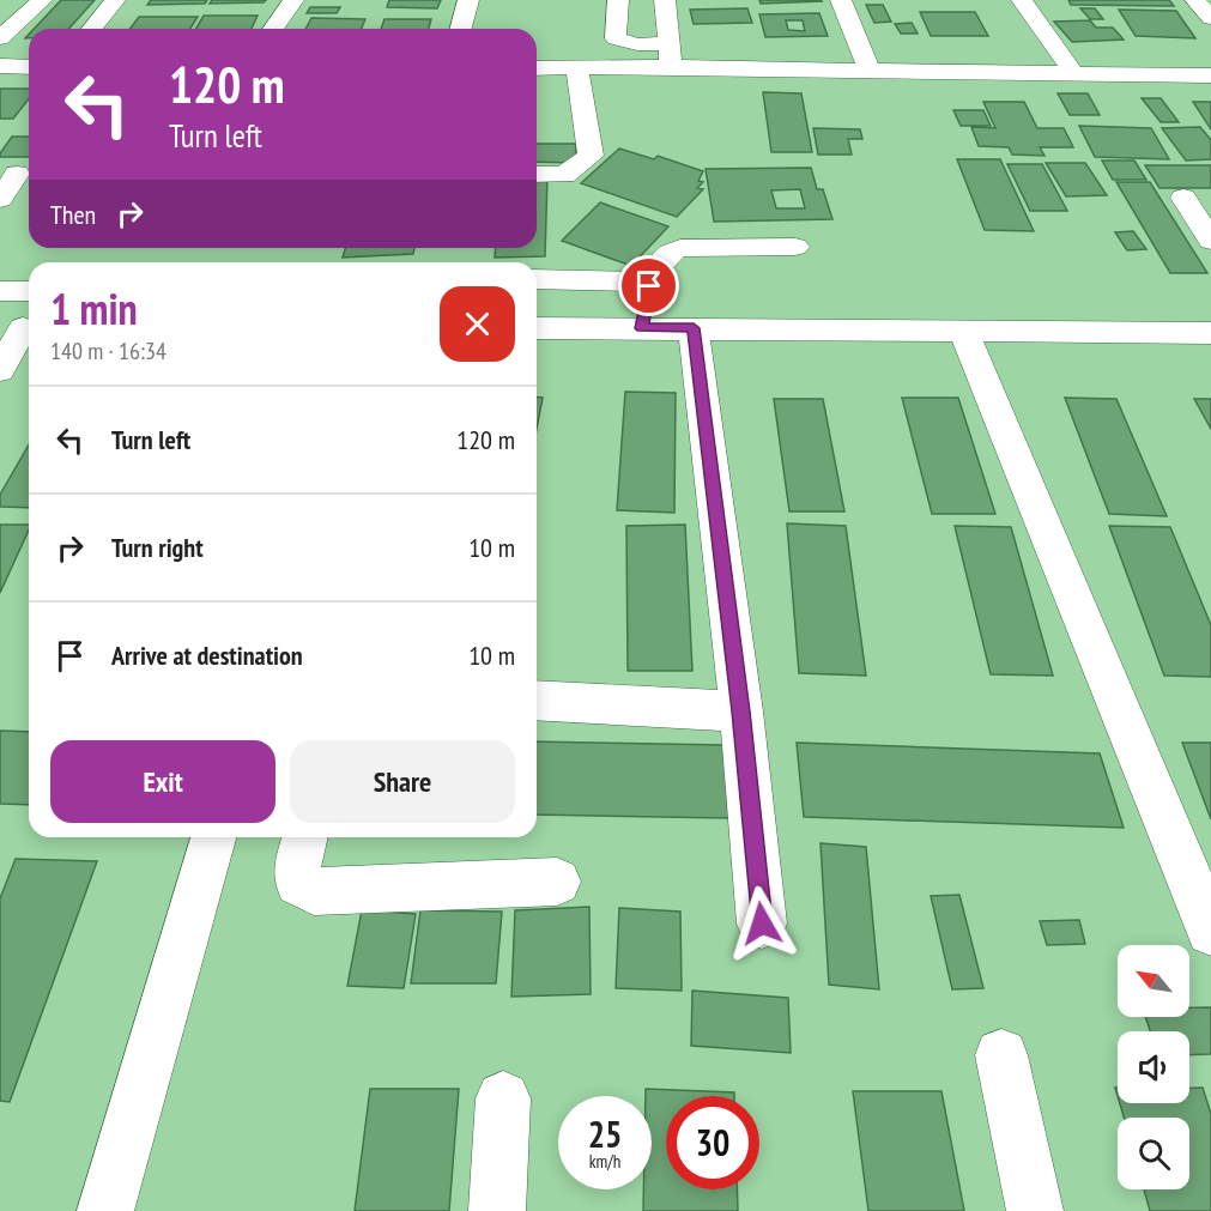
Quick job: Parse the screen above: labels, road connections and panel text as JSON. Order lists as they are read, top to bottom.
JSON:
{
  "north": "top left",
  "page": {
    "turn": ["120 m", "Turn left"],
    "then": "Then",
    "heading": ["1 min", "140 m · 16:34"],
    "list": [
      {
        "name": "Turn left",
        "value": "120 m"
      },
      {
        "name": "Turn right",
        "value": "10 m"
      },
      {
        "name": "Arrive at destination",
        "value": "10 m"
      }
    ],
    "buttons": ["Exit", "Share"],
    "speed": "25 km/h",
    "limit": "30"
  }
}
